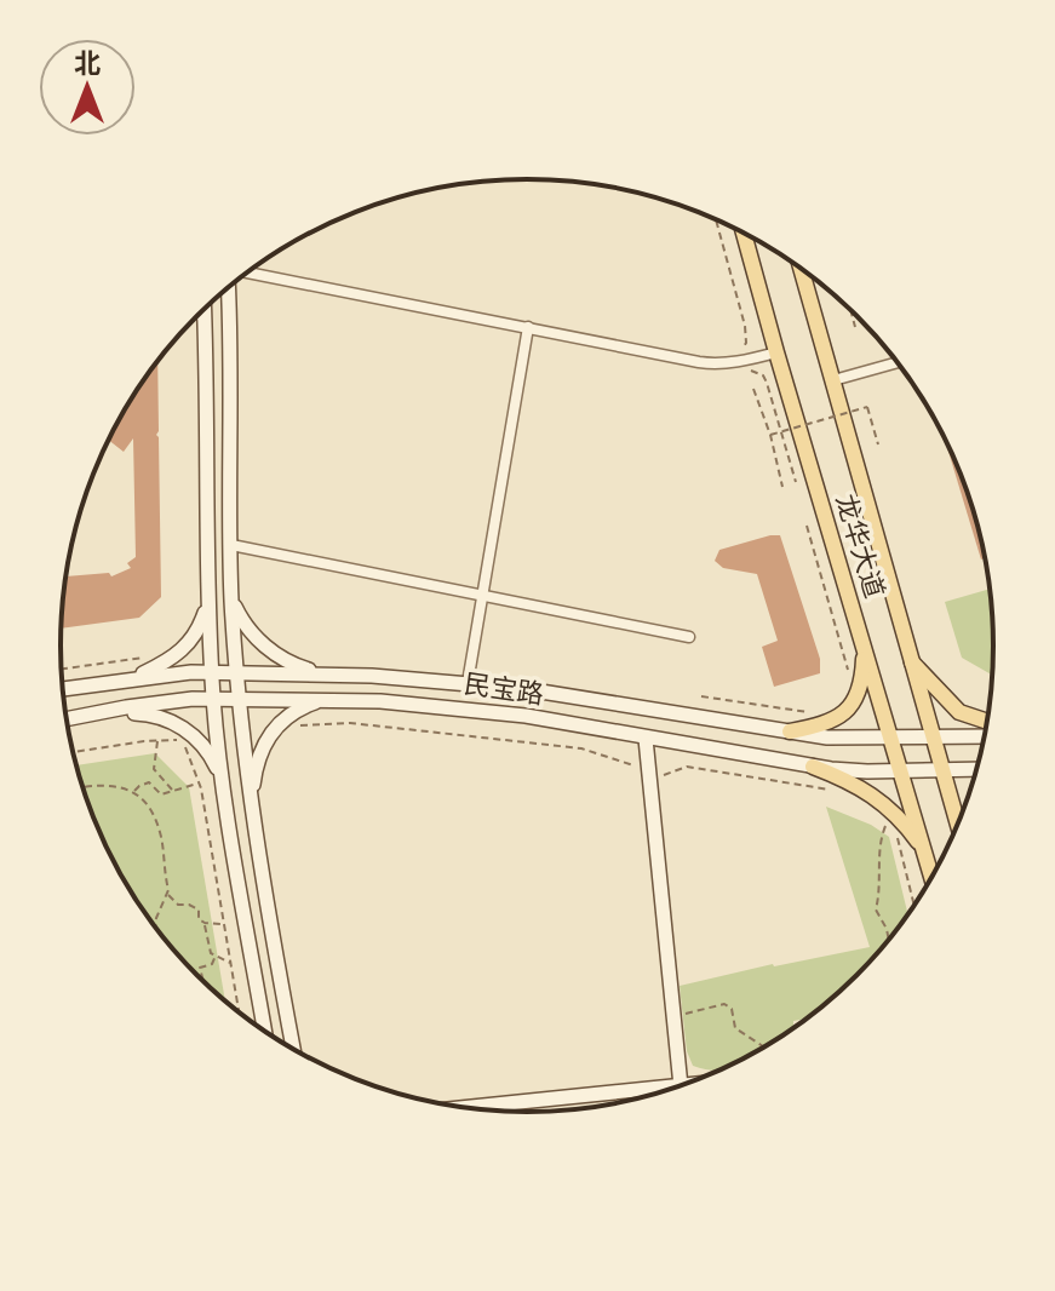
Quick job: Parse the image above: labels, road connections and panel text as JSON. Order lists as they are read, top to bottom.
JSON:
{
  "streets": {
    "main road": ["龙华大道", "民宝路"]
  },
  "crossings": [
    ["龙华大道", "民宝路"]
  ],
  "north": "top"
}
